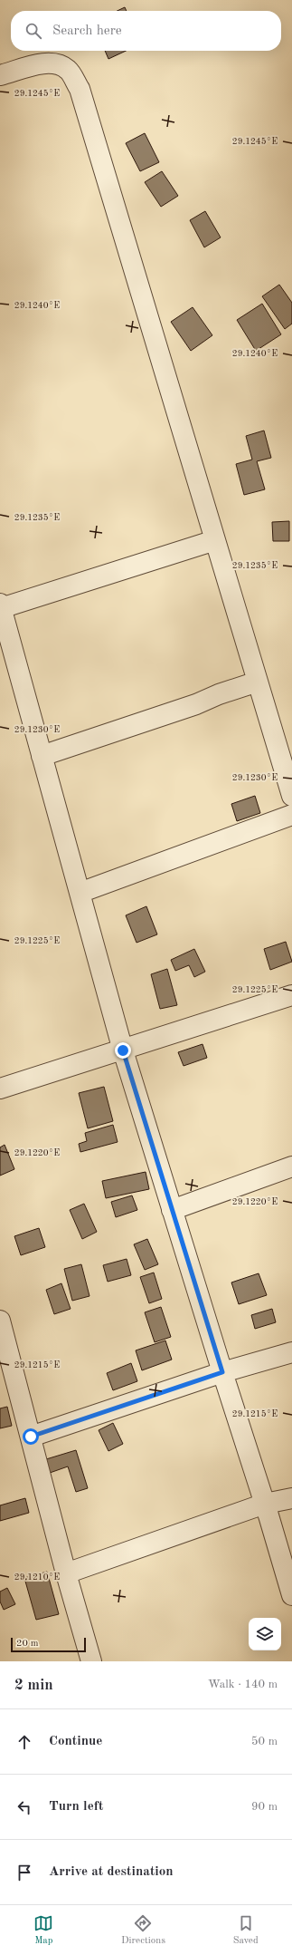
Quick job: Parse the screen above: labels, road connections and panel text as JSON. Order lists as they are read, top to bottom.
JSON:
{
  "scale_bar": "20 m",
  "page": {
    "search": "Search here",
    "scale": "20 m",
    "heading": ["2 min", "Walk · 140 m"],
    "list": [
      ["Continue", "50 m"],
      ["Turn left", "90 m"],
      "Arrive at destination"
    ],
    "nav": ["Map", "Directions", "Saved"]
  },
  "coordinates": [
    "29.1245°E",
    "29.1240°E",
    "29.1235°E",
    "29.1230°E",
    "29.1225°E",
    "29.1220°E",
    "29.1215°E",
    "29.1210°E"
  ]
}
